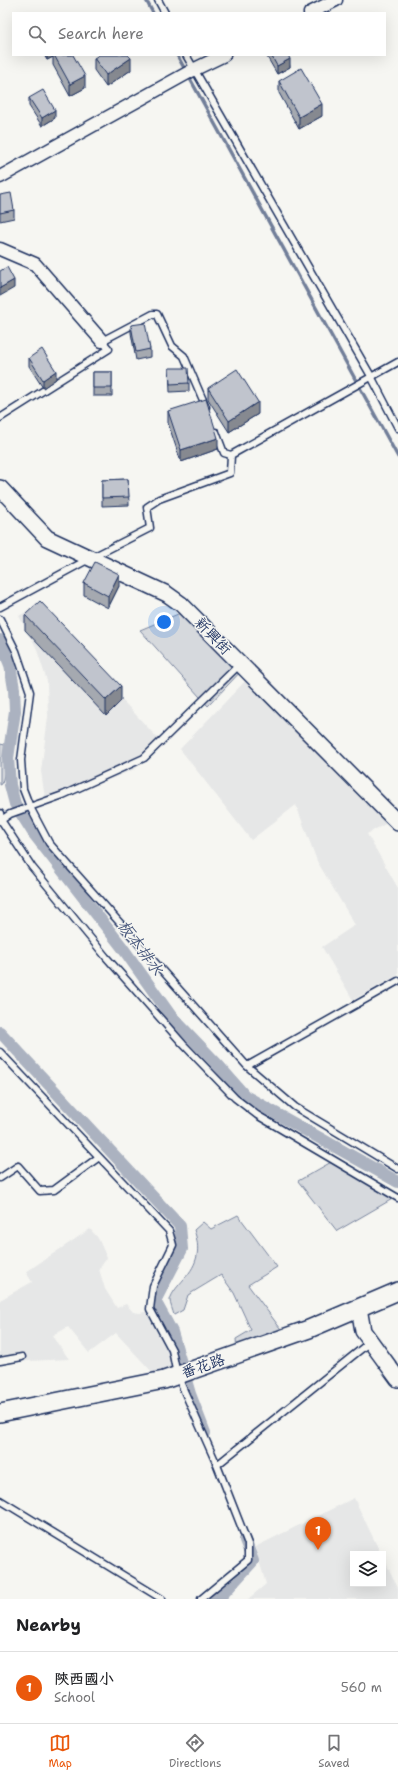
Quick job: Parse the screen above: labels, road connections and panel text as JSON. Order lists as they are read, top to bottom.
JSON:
{
  "streets": {
    "main road": ["番花路"],
    "street": ["新興街"]
  },
  "water": ["板本排水"],
  "page": {
    "search": "Search here",
    "pins": "1",
    "heading": "Nearby",
    "list": [
      {
        "mark": "1",
        "name": "陝西國小",
        "note": "School",
        "value": "560 m"
      }
    ],
    "nav": ["Map", "Directions", "Saved"]
  }
}
